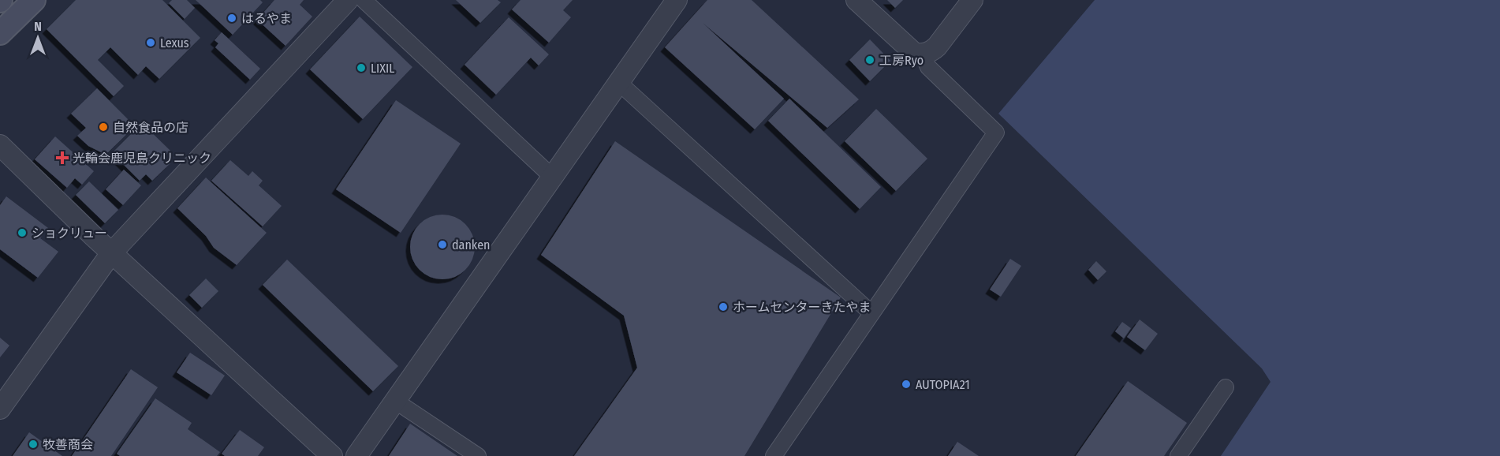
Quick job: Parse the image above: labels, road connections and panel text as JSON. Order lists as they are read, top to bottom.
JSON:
{
  "places": {
    "other": [
      "はるやま",
      "Lexus",
      "工房Ryo",
      "LIXIL",
      "自然食品の店",
      "ショクリュー",
      "danken",
      "ホームセンターきたやま",
      "AUTOPIA21",
      "牧善商会"
    ],
    "health": ["光輪会鹿児島クリニック"]
  },
  "north": "top"
}
